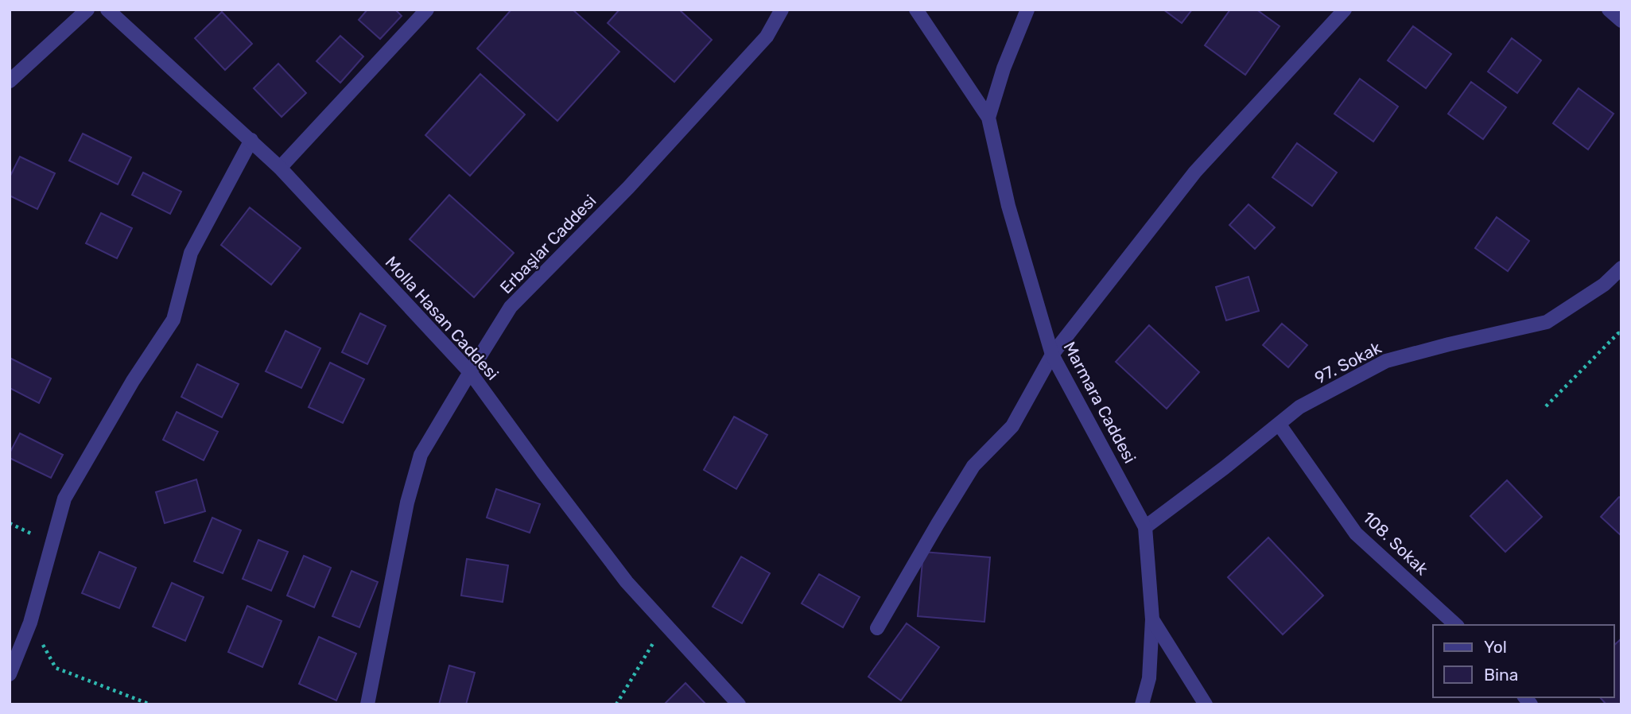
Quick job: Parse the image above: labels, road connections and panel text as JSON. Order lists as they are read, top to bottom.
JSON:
{
  "streets": {
    "street": [
      "Erbaşlar Caddesi",
      "Molla Hasan Caddesi",
      "97. Sokak",
      "Marmara Caddesi",
      "108. Sokak"
    ]
  },
  "crossings": [
    ["Erbaşlar Caddesi", "Molla Hasan Caddesi"],
    ["97. Sokak", "Marmara Caddesi"],
    ["97. Sokak", "108. Sokak"]
  ],
  "legend": ["Yol", "Bina"]
}
